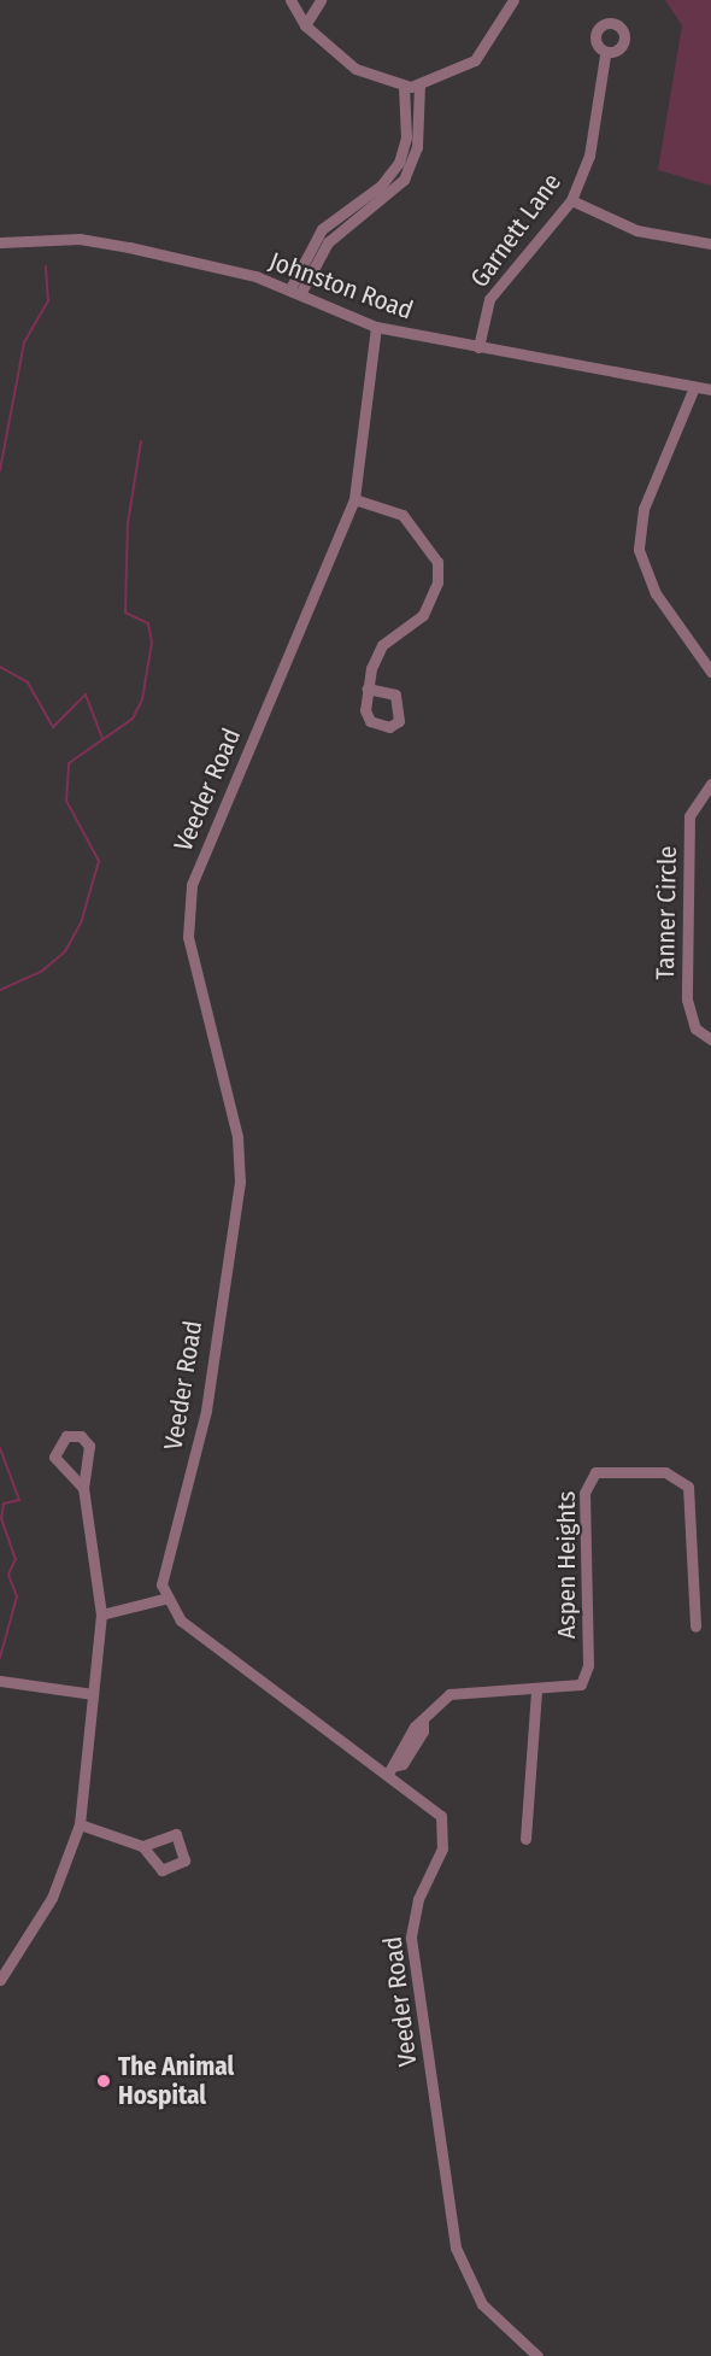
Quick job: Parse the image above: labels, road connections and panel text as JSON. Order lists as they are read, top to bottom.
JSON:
{
  "streets": {
    "street": [
      "Garnett Lane",
      "Johnston Road",
      "Veeder Road",
      "Tanner Circle",
      "Aspen Heights"
    ]
  },
  "crossings": [
    ["Garnett Lane", "Johnston Road"],
    ["Johnston Road", "Veeder Road"],
    ["Veeder Road", "Aspen Heights"]
  ],
  "places": ["The Animal Hospital"]
}
